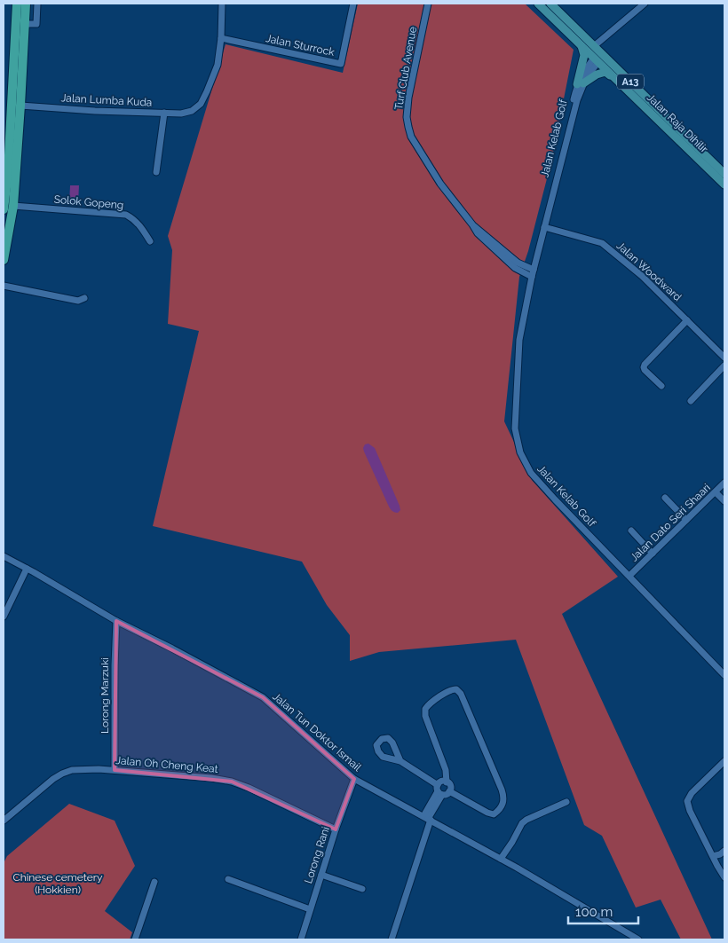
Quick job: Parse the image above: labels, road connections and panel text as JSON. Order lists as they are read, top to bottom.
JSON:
{
  "streets": {
    "main road": ["A13", "Jalan Raja Dihilir"],
    "street": [
      "Jalan Sturrock",
      "Turf Club Avenue",
      "Jalan Lumba Kuda",
      "Jalan Kelab Golf",
      "Solok Gopeng",
      "Jalan Woodward",
      "Jalan Dato Seri Shaari",
      "Lorong Marzuki",
      "Jalan Tun Doktor Ismail",
      "Jalan Oh Cheng Keat",
      "Lorong Rani"
    ]
  },
  "crossings": [
    ["Jalan Sturrock", "Jalan Lumba Kuda"],
    ["Turf Club Avenue", "Jalan Kelab Golf"],
    ["Jalan Kelab Golf", "Jalan Woodward"],
    ["Jalan Kelab Golf", "Jalan Dato Seri Shaari"],
    ["Lorong Marzuki", "Jalan Tun Doktor Ismail"],
    ["Lorong Marzuki", "Jalan Oh Cheng Keat"],
    ["Jalan Tun Doktor Ismail", "Lorong Rani"],
    ["Jalan Oh Cheng Keat", "Lorong Rani"]
  ],
  "parks": ["Chinese cemetery (Hokkien)"],
  "scale_bar": "100 m"
}
